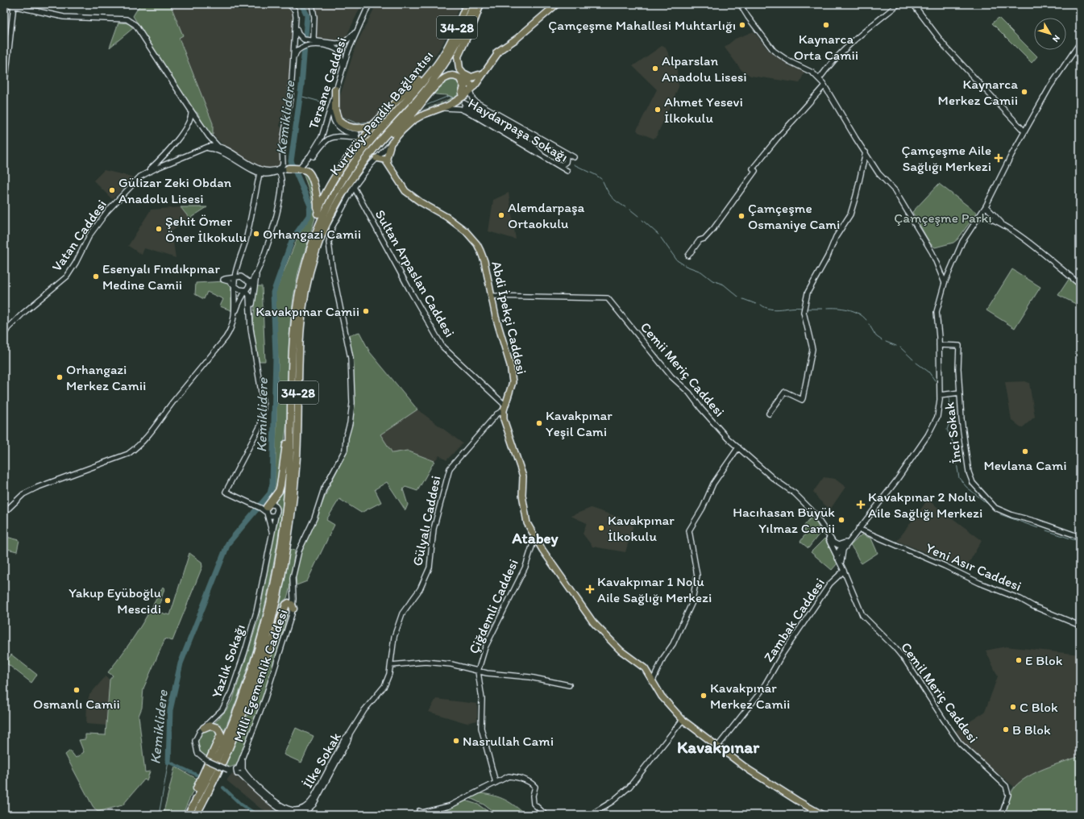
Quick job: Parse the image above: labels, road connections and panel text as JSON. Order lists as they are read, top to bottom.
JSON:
{
  "streets": {
    "highway": ["34-28", "Kurtköy-Pendik Bağlantısı"],
    "main road": ["Abdi İpekçi Caddesi"],
    "street": [
      "Tersane Caddesi",
      "Haydarpaşa Sokağı",
      "Vatan Caddesi",
      "Sultan Arpaslan Caddesi",
      "Cemii Meriç Caddesi",
      "İnci Sokak",
      "Gülyalı Caddesi",
      "Yeni Asır Caddesi",
      "Çiğdemli Caddesi",
      "Zambak Caddesi",
      "Yazlık Sokağı",
      "Milli Egemenlik Caddesi",
      "Cemil Meriç Caddesi",
      "İlke Sokak"
    ]
  },
  "crossings": [
    ["Sultan Arpaslan Caddesi", "Abdi İpekçi Caddesi"],
    ["Sultan Arpaslan Caddesi", "Gülyalı Caddesi"],
    ["Sultan Arpaslan Caddesi", "Milli Egemenlik Caddesi"],
    ["Abdi İpekçi Caddesi", "Cemii Meriç Caddesi"],
    ["Abdi İpekçi Caddesi", "Gülyalı Caddesi"],
    ["Abdi İpekçi Caddesi", "Çiğdemli Caddesi"],
    ["Abdi İpekçi Caddesi", "Zambak Caddesi"],
    ["Gülyalı Caddesi", "İlke Sokak"],
    ["Zambak Caddesi", "Cemil Meriç Caddesi"],
    ["Yazlık Sokağı", "Milli Egemenlik Caddesi"],
    ["Yazlık Sokağı", "İlke Sokak"],
    ["Milli Egemenlik Caddesi", "İlke Sokak"]
  ],
  "districts": ["Atabey", "Kavakpınar"],
  "water": ["Kemiklidere"],
  "parks": ["Çamçeşme Parkı"],
  "places": {
    "other": [
      "Çamçeşme Mahallesi Muhtarlığı",
      "Kaynarca Orta Camii",
      "Alparslan Anadolu Lisesi",
      "Kaynarca Merkez Camii",
      "Ahmet Yesevi İlkokulu",
      "Gülizar Zeki Obdan Anadolu Lisesi",
      "Alemdarpaşa Ortaokulu",
      "Çamçeşme Osmaniye Cami",
      "Şehit Ömer Öner İlkokulu",
      "Orhangazi Camii",
      "Esenyalı Fındıkpınar Medine Camii",
      "Kavakpınar Camii",
      "Orhangazi Merkez Camii",
      "Kavakpınar Yeşil Cami",
      "Mevlana Cami",
      "Hacıhasan Büyük Yılmaz Camii",
      "Kavakpınar İlkokulu",
      "Yakup Eyüboğlu Mescidi",
      "E Blok",
      "Osmanlı Camii",
      "Kavakpınar Merkez Camii",
      "C Blok",
      "B Blok",
      "Nasrullah Cami"
    ],
    "health": ["Çamçeşme Aile Sağlığı Merkezi", "Kavakpınar 2 Nolu Aile Sağlığı Merkezi", "Kavakpınar 1 Nolu Aile Sağlığı Merkezi"]
  },
  "north": "bottom right"
}
